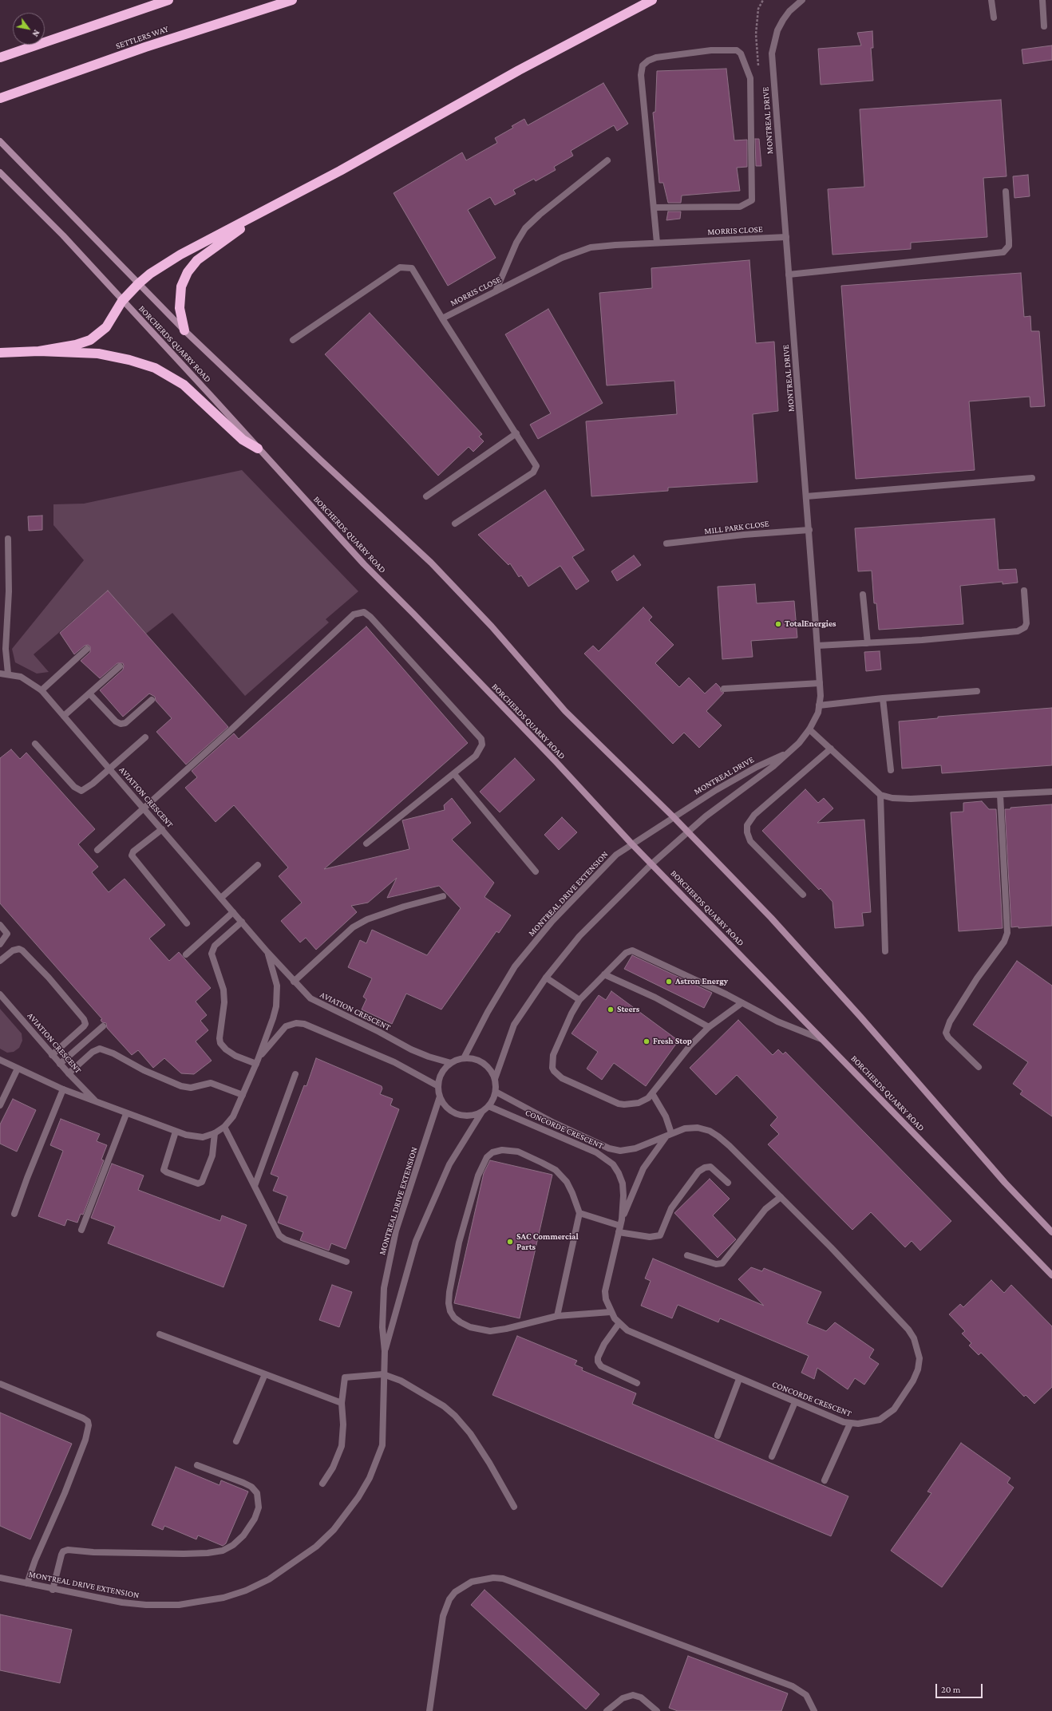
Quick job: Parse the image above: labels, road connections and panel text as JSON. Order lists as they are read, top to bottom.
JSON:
{
  "streets": {
    "highway": ["SETTLERS WAY"],
    "main road": ["BORCHERDS QUARRY ROAD"],
    "street": [
      "MONTREAL DRIVE",
      "MORRIS CLOSE",
      "MILL PARK CLOSE",
      "AVIATION CRESCENT",
      "MONTREAL DRIVE EXTENSION",
      "CONCORDE CRESCENT"
    ]
  },
  "crossings": [
    ["MONTREAL DRIVE", "MORRIS CLOSE"],
    ["MONTREAL DRIVE", "BORCHERDS QUARRY ROAD"],
    ["MONTREAL DRIVE", "MILL PARK CLOSE"],
    ["MONTREAL DRIVE", "MONTREAL DRIVE EXTENSION"],
    ["BORCHERDS QUARRY ROAD", "MONTREAL DRIVE EXTENSION"],
    ["AVIATION CRESCENT", "MONTREAL DRIVE EXTENSION"],
    ["AVIATION CRESCENT", "CONCORDE CRESCENT"],
    ["MONTREAL DRIVE EXTENSION", "CONCORDE CRESCENT"]
  ],
  "places": [
    "TotalEnergies",
    "Astron Energy",
    "Steers",
    "Fresh Stop",
    "SAC Commercial Parts"
  ],
  "scale_bar": "20 m",
  "north": "bottom right"
}
